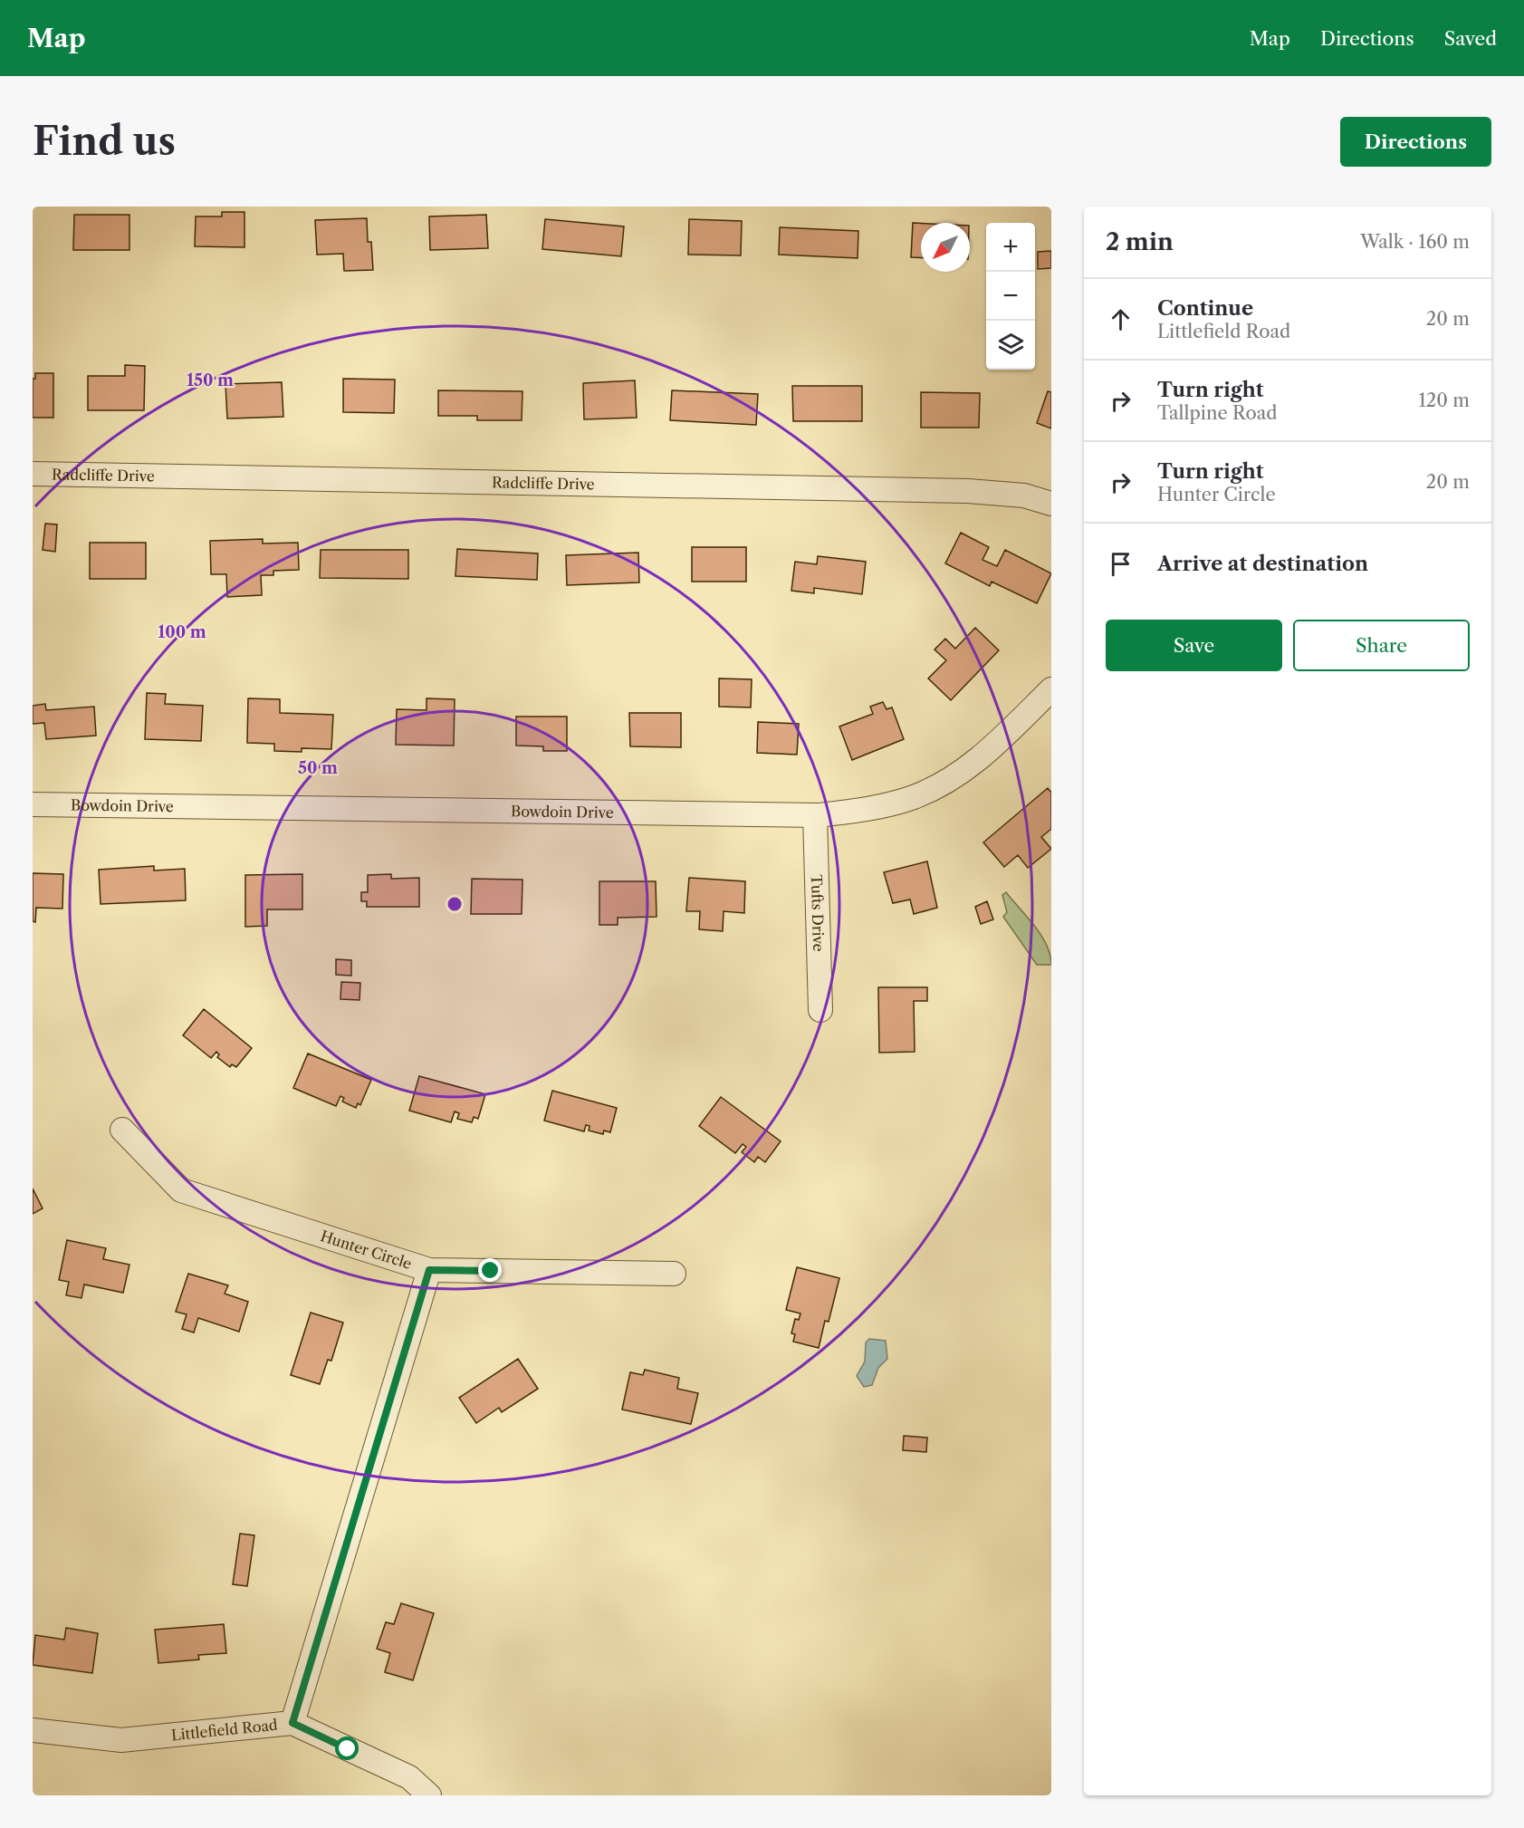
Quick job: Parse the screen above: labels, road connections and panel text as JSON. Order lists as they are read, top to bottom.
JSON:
{
  "streets": {
    "street": [
      "Radcliffe Drive",
      "Bowdoin Drive",
      "Tufts Drive",
      "Hunter Circle",
      "Littlefield Road"
    ]
  },
  "crossings": [
    ["Bowdoin Drive", "Tufts Drive"]
  ],
  "north": "bottom left",
  "page": {
    "header": "Map",
    "nav": ["Map", "Directions", "Saved"],
    "buttons": [
      "Directions",
      ["Save", "Share"]
    ],
    "title": "Find us",
    "heading": ["2 min", "Walk · 160 m"],
    "map_buttons": ["+", "−"],
    "list": [
      ["Continue", "Littlefield Road", "20 m"],
      ["Turn right", "Tallpine Road", "120 m"],
      ["Turn right", "Hunter Circle", "20 m"],
      "Arrive at destination"
    ]
  },
  "rings": ["150 m", "100 m", "50 m"]
}
